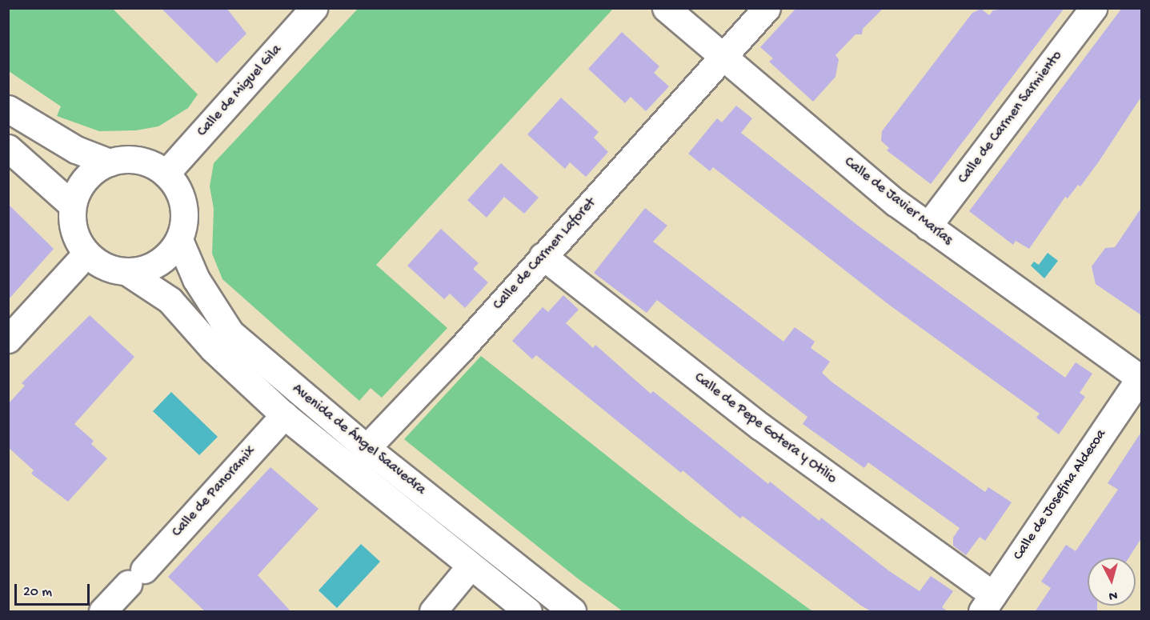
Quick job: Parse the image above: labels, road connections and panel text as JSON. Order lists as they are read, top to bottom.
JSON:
{
  "streets": {
    "street": [
      "Calle de Miguel Gila",
      "Calle de Carmen Sarmiento",
      "Calle de Javier Marías",
      "Calle de Carmen Laforet",
      "Calle de Pepe Gotera y Otilio",
      "Avenida de Ángel Saavedra",
      "Calle de Panoramix",
      "Calle de Josefina Aldecoa"
    ]
  },
  "crossings": [
    ["Calle de Miguel Gila", "Avenida de Ángel Saavedra"],
    ["Calle de Carmen Sarmiento", "Calle de Javier Marías"],
    ["Calle de Javier Marías", "Calle de Carmen Laforet"],
    ["Calle de Javier Marías", "Calle de Josefina Aldecoa"],
    ["Calle de Carmen Laforet", "Calle de Pepe Gotera y Otilio"],
    ["Calle de Carmen Laforet", "Avenida de Ángel Saavedra"],
    ["Calle de Pepe Gotera y Otilio", "Calle de Josefina Aldecoa"],
    ["Avenida de Ángel Saavedra", "Calle de Panoramix"]
  ],
  "scale_bar": "20 m",
  "north": "bottom"
}
